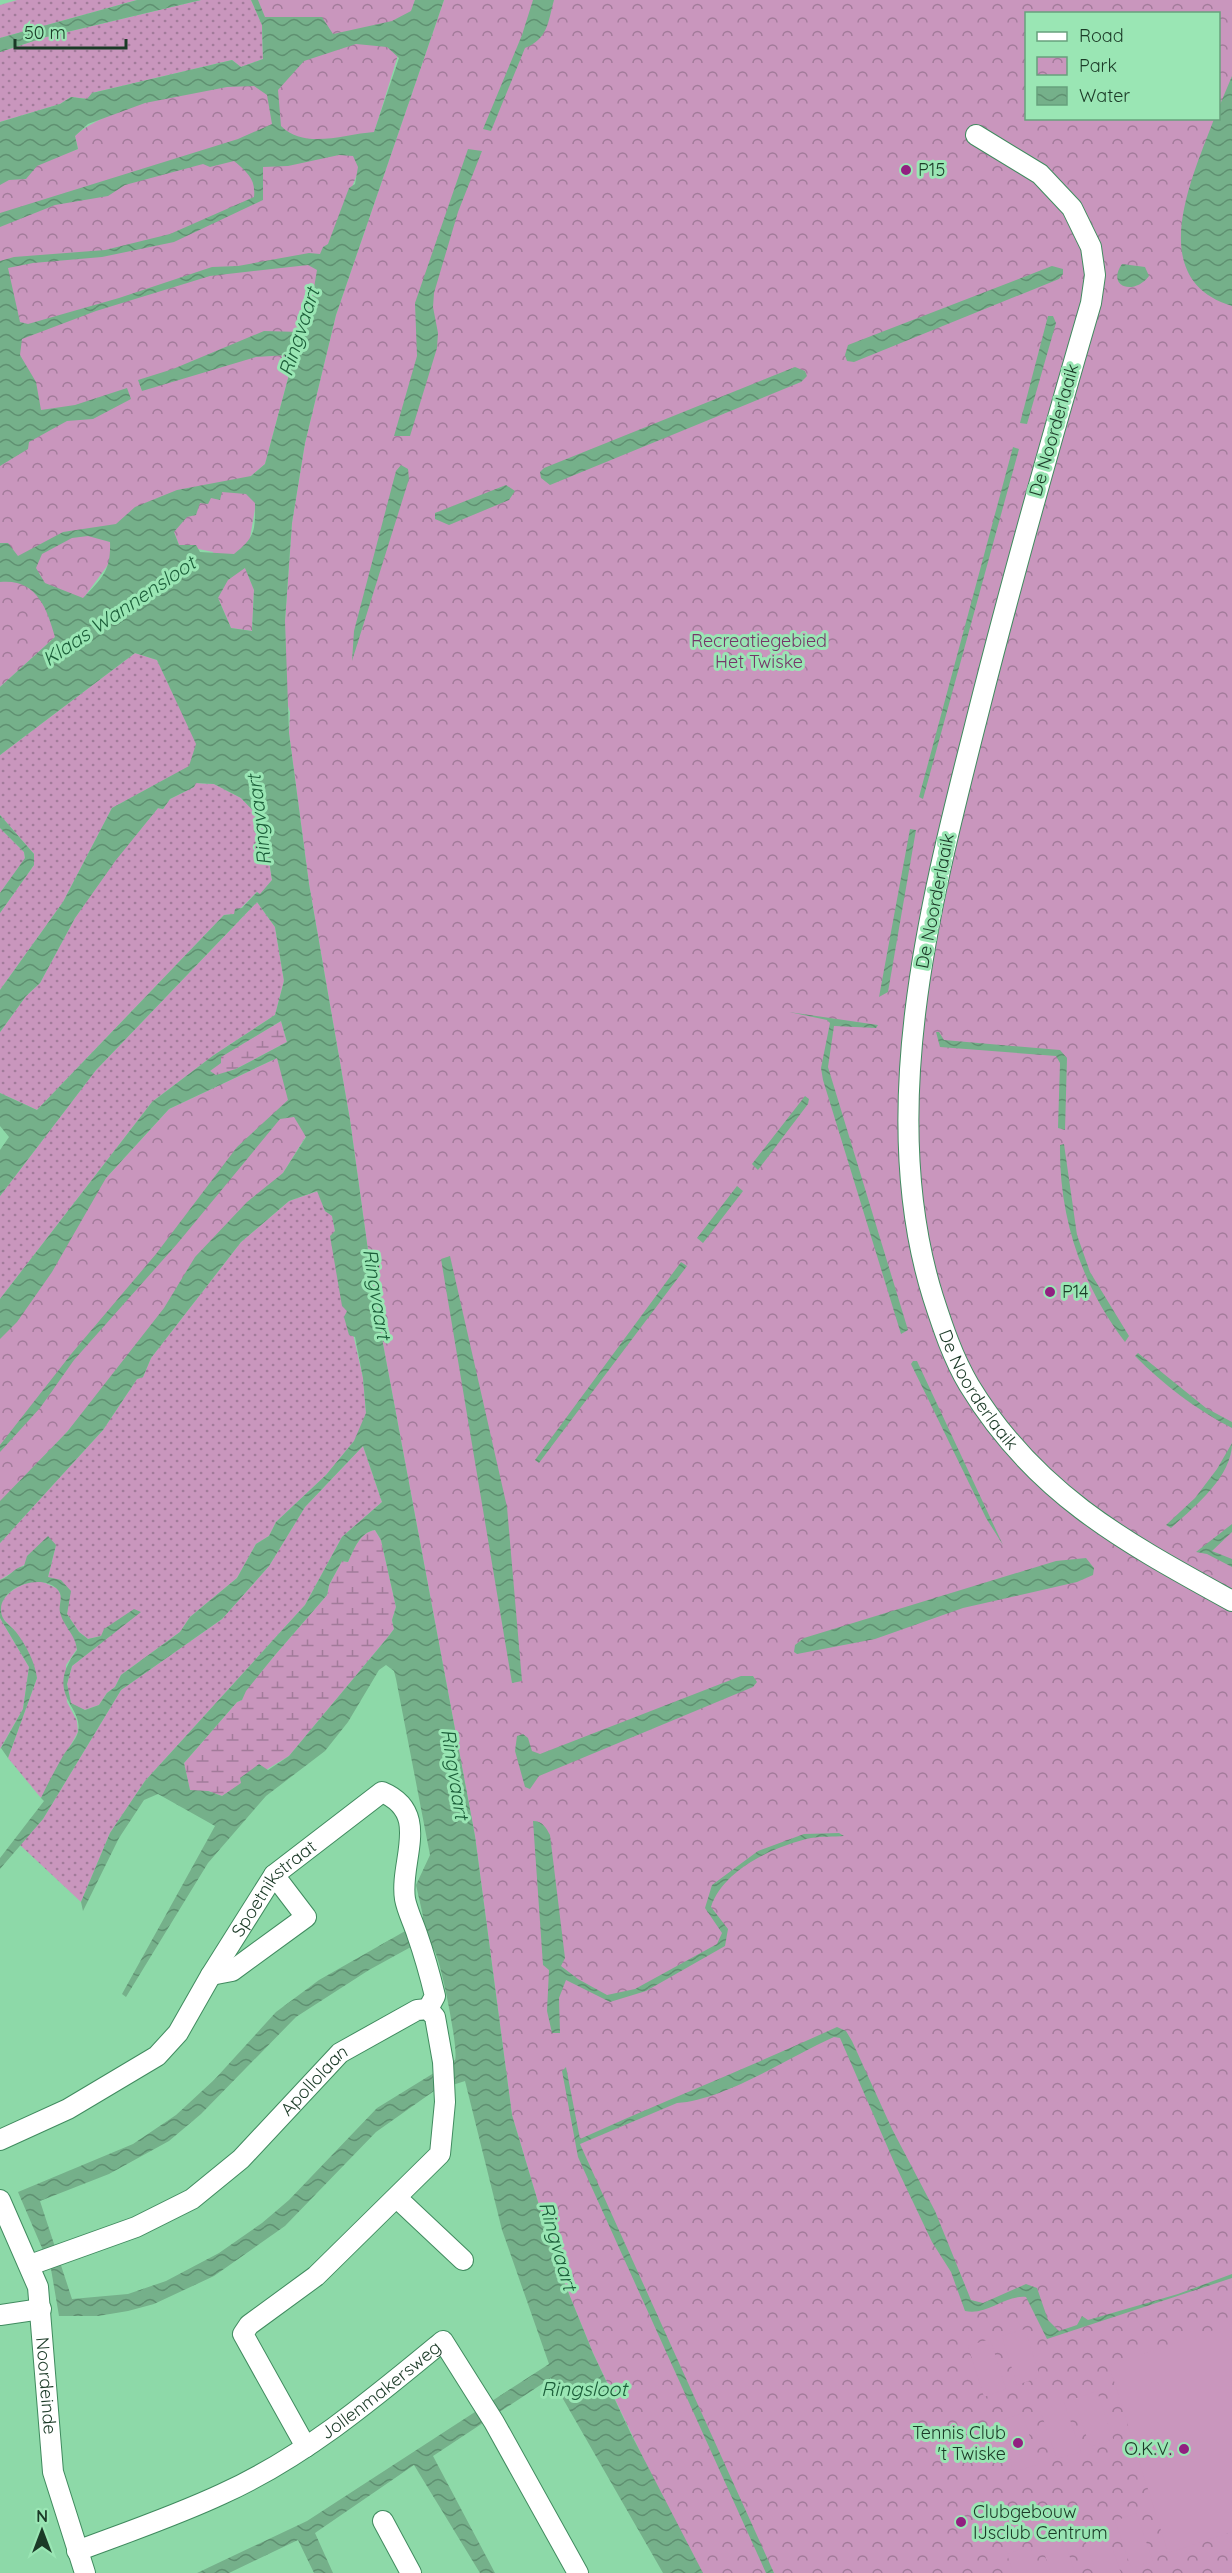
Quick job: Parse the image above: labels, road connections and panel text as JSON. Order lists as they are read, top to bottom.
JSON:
{
  "streets": {
    "street": [
      "De Noorderlaaik",
      "Spoetnikstraat",
      "Apollolaan",
      "Noordeinde",
      "Jollenmakersweg"
    ]
  },
  "crossings": [
    ["Spoetnikstraat", "Apollolaan"],
    ["Apollolaan", "Noordeinde"],
    ["Noordeinde", "Jollenmakersweg"]
  ],
  "water": ["Ringvaart", "Klaas Wannensloot", "Ringsloot"],
  "parks": ["Recreatiegebied Het Twiske"],
  "places": [
    "P15",
    "P14",
    "Tennis Club 't Twiske",
    "O.K.V.",
    "Clubgebouw IJsclub Centrum"
  ],
  "legend": ["Road", "Park", "Water"],
  "scale_bar": "50 m",
  "north": "top"
}
